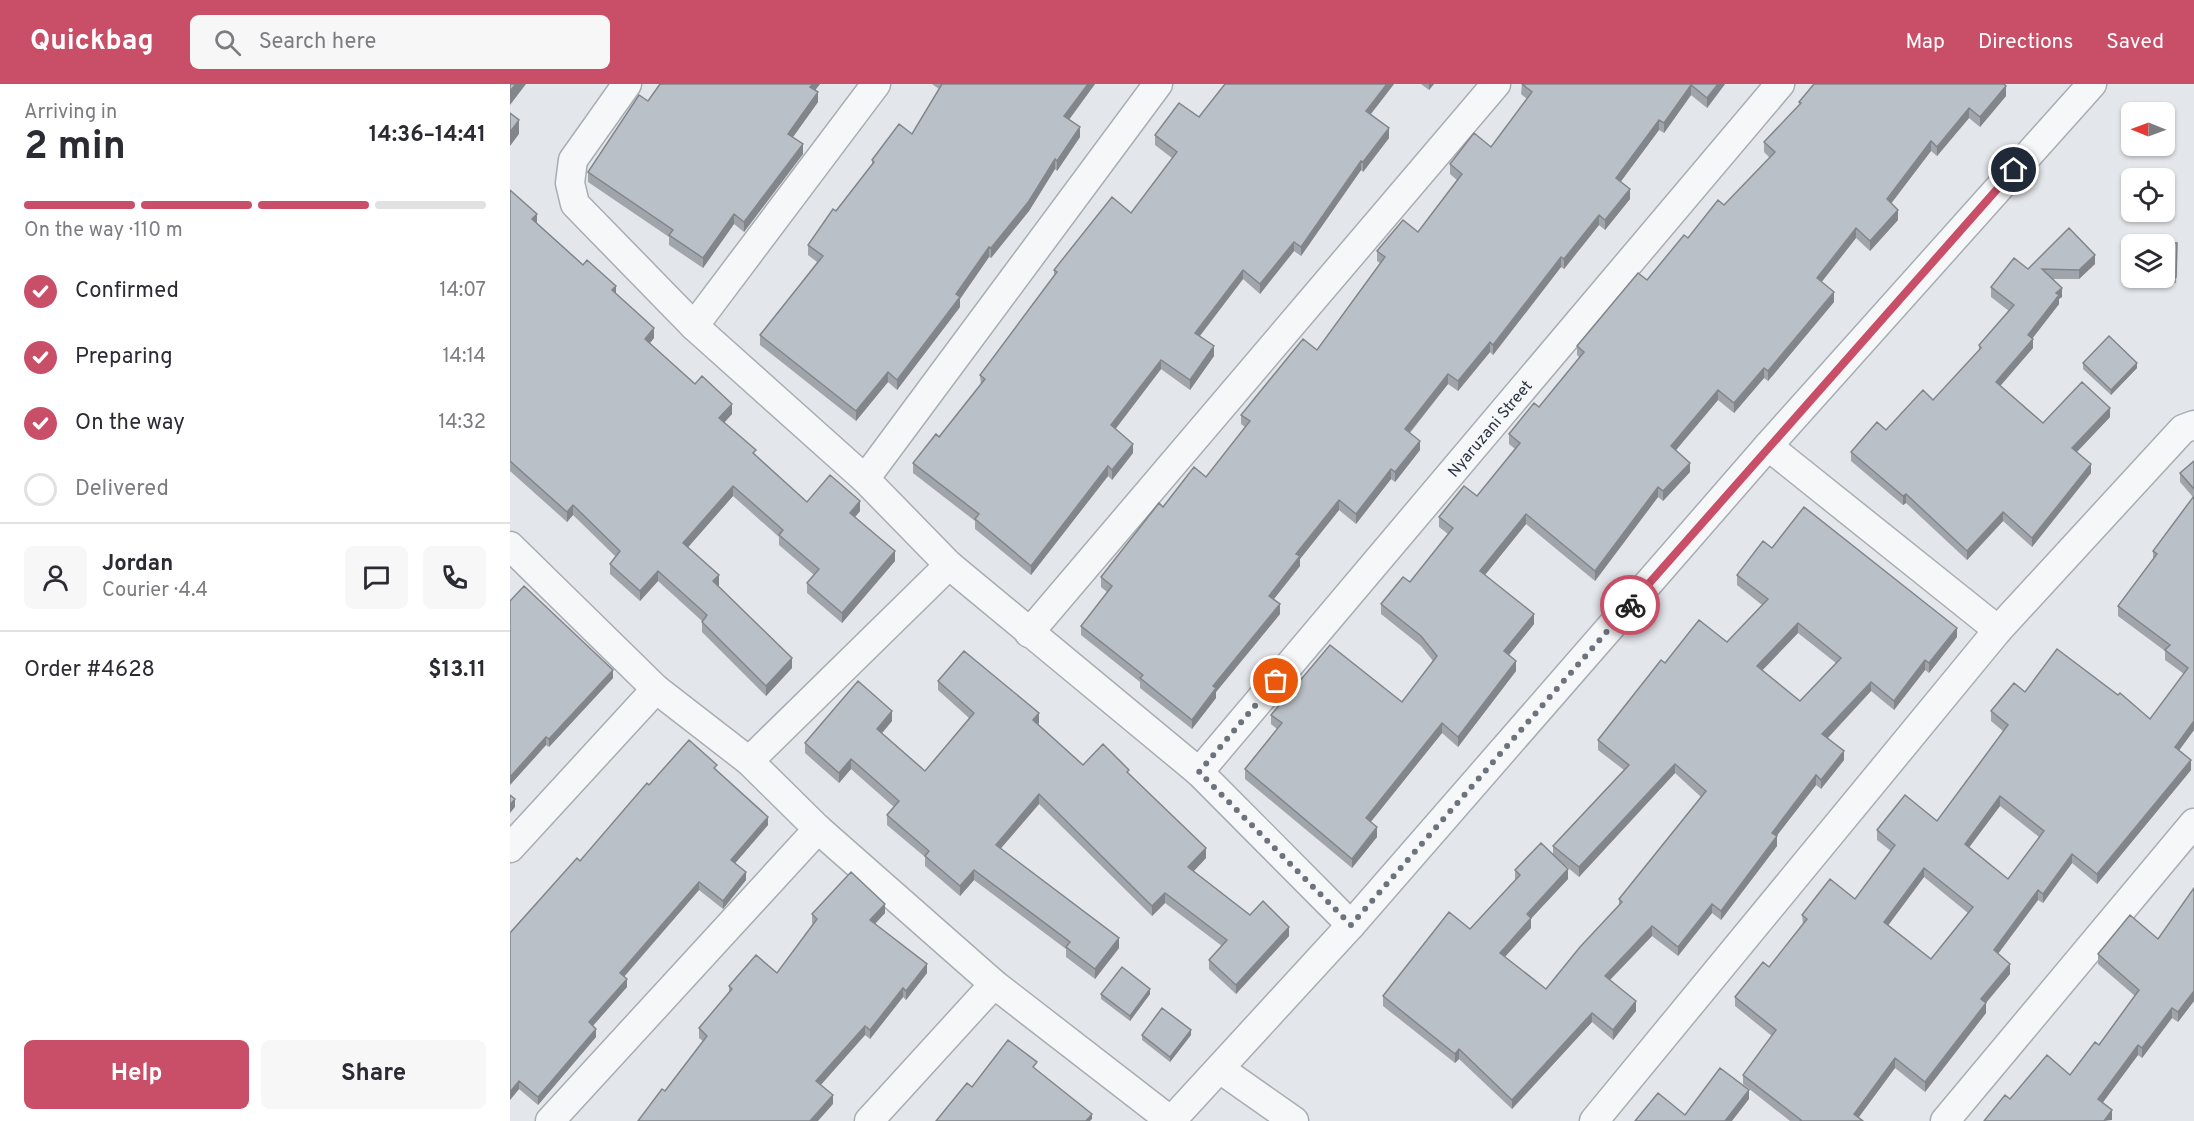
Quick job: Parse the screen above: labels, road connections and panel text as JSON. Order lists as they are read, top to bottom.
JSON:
{
  "streets": {
    "street": ["Nyaruzani Street"]
  },
  "north": "left",
  "page": {
    "header": "Quickbag",
    "search": "Search here",
    "nav": ["Map", "Directions", "Saved"],
    "heading": ["2 min", "Arriving in", "14:36–14:41"],
    "panel": [
      "Jordan",
      "Courier · 4.4",
      "Order #4628",
      "$13.11"
    ],
    "bar": "On the way · 110 m",
    "list": [
      ["Confirmed", "14:07"],
      ["Preparing", "14:14"],
      ["On the way", "14:32"],
      "Delivered"
    ],
    "buttons": ["Help", "Share"]
  }
}
